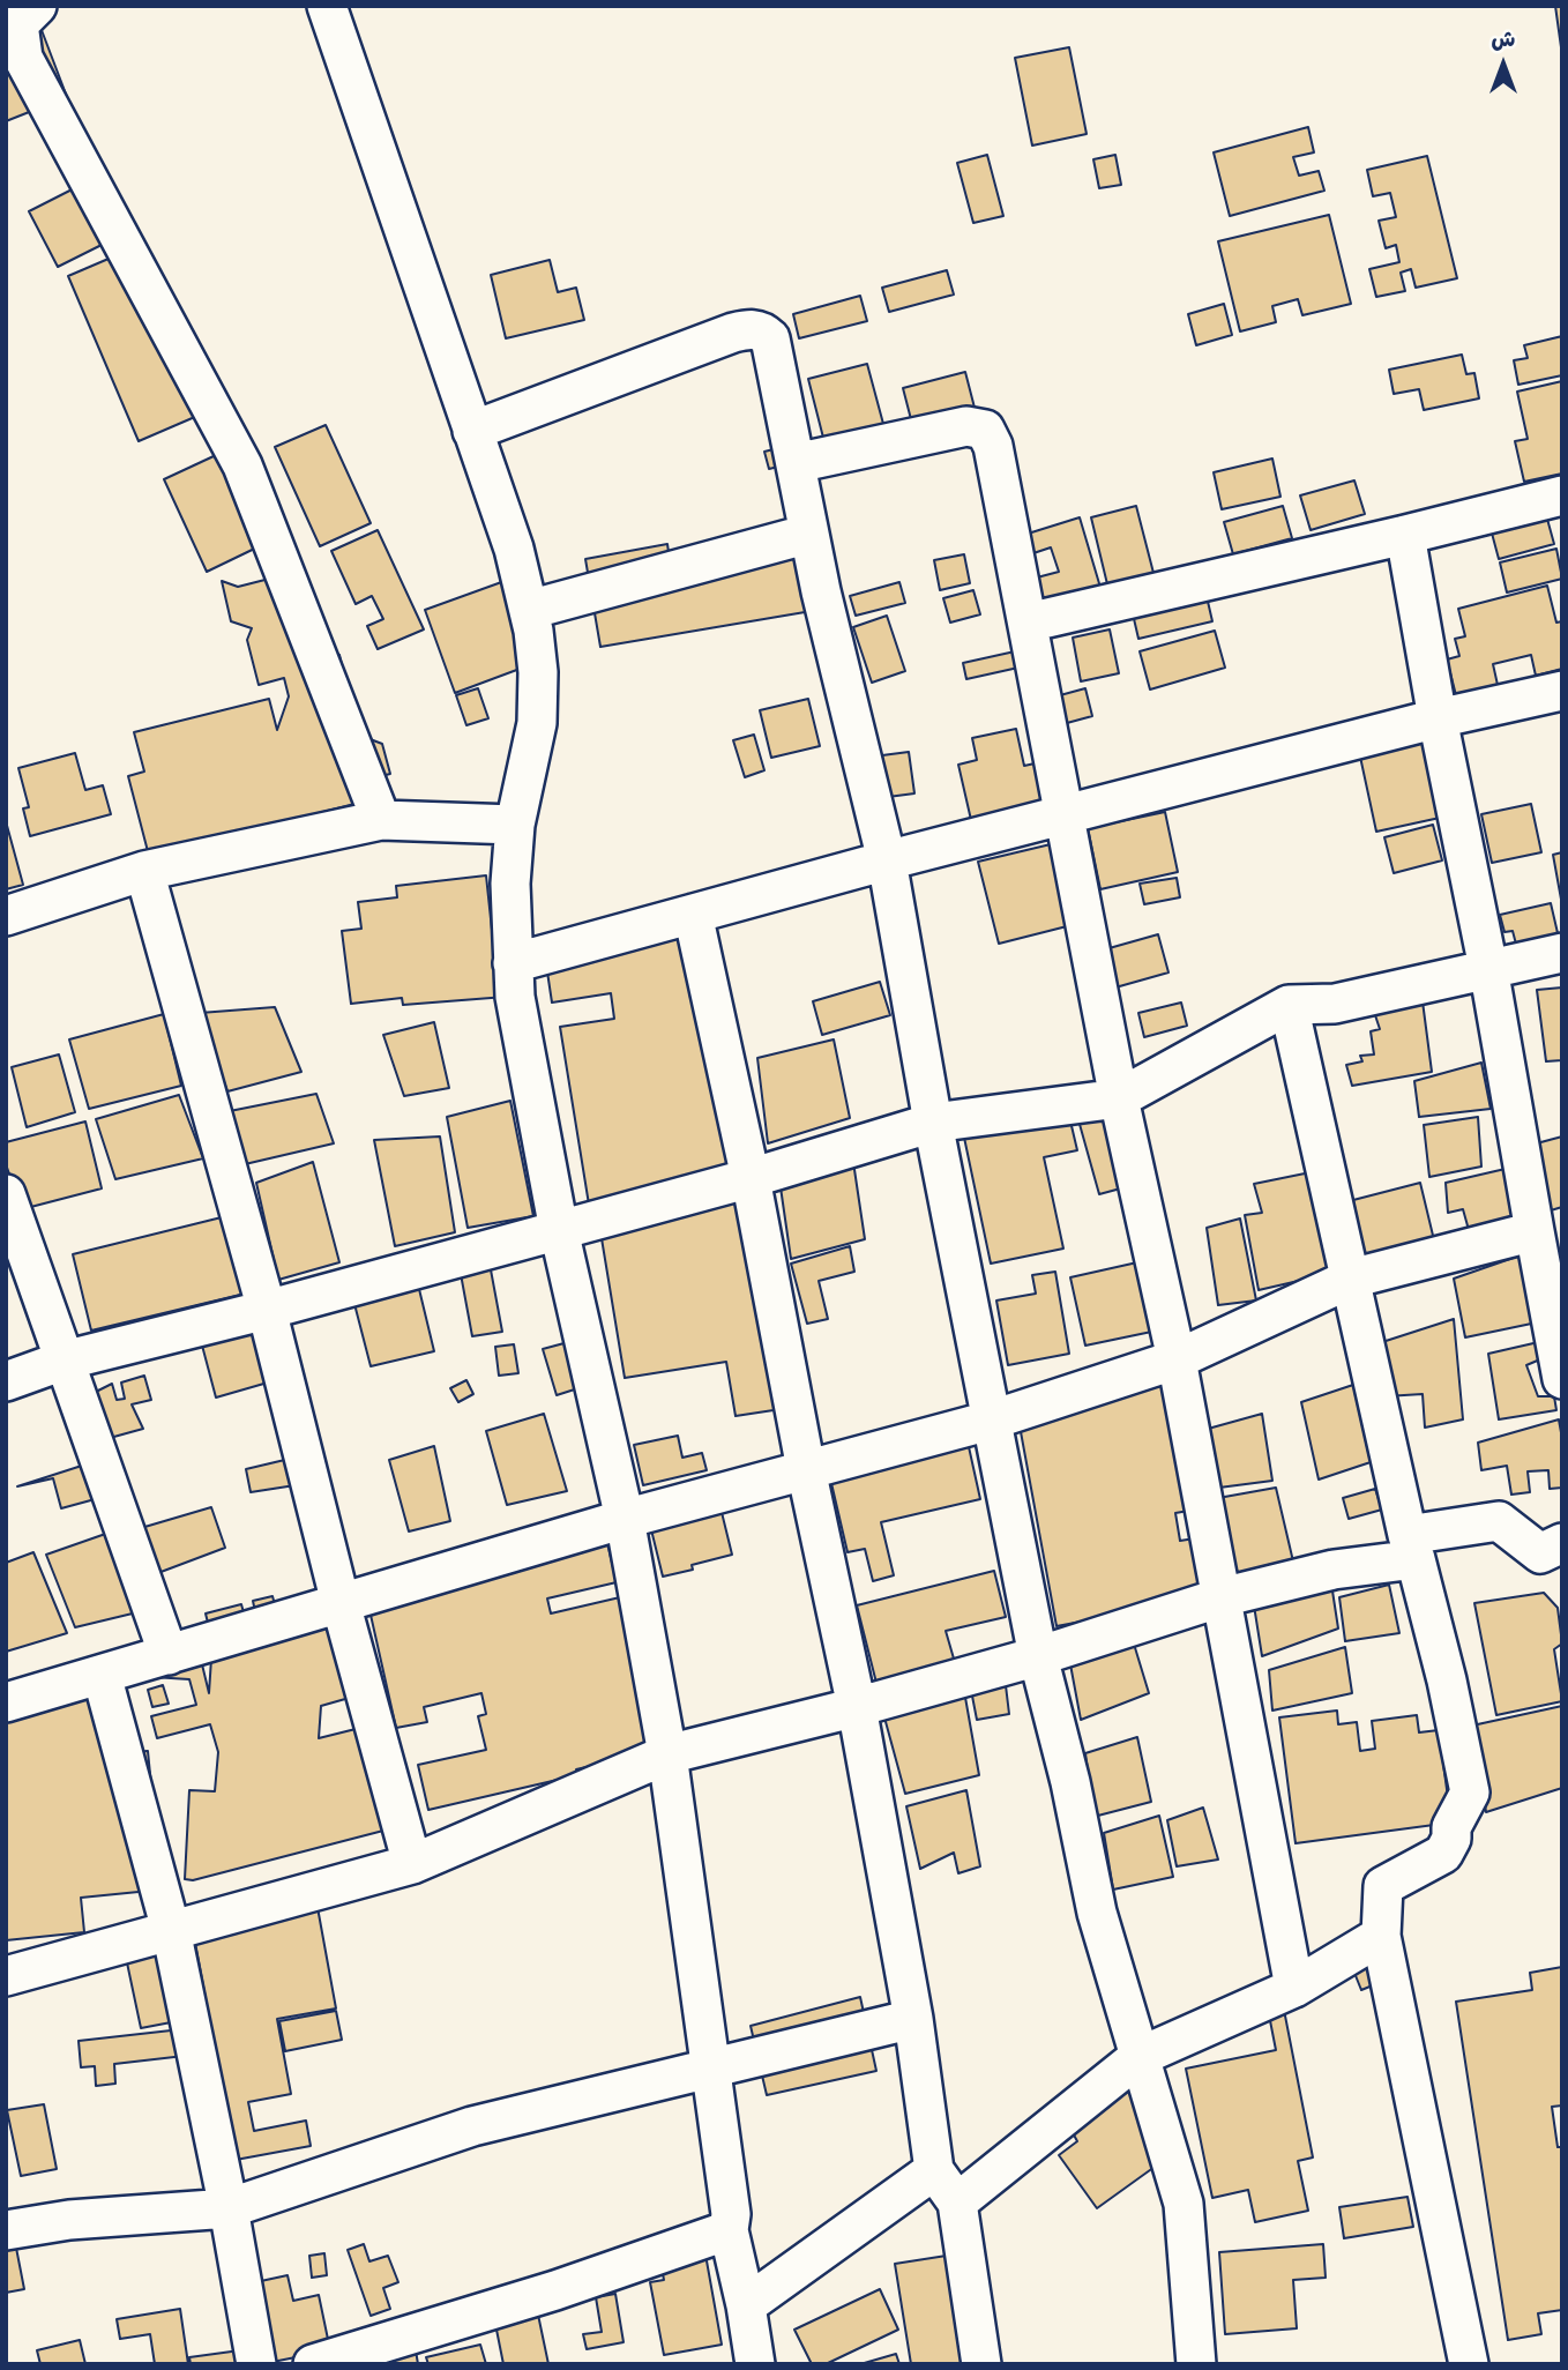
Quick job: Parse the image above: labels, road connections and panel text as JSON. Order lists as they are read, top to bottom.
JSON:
{
  "north": "top"
}
